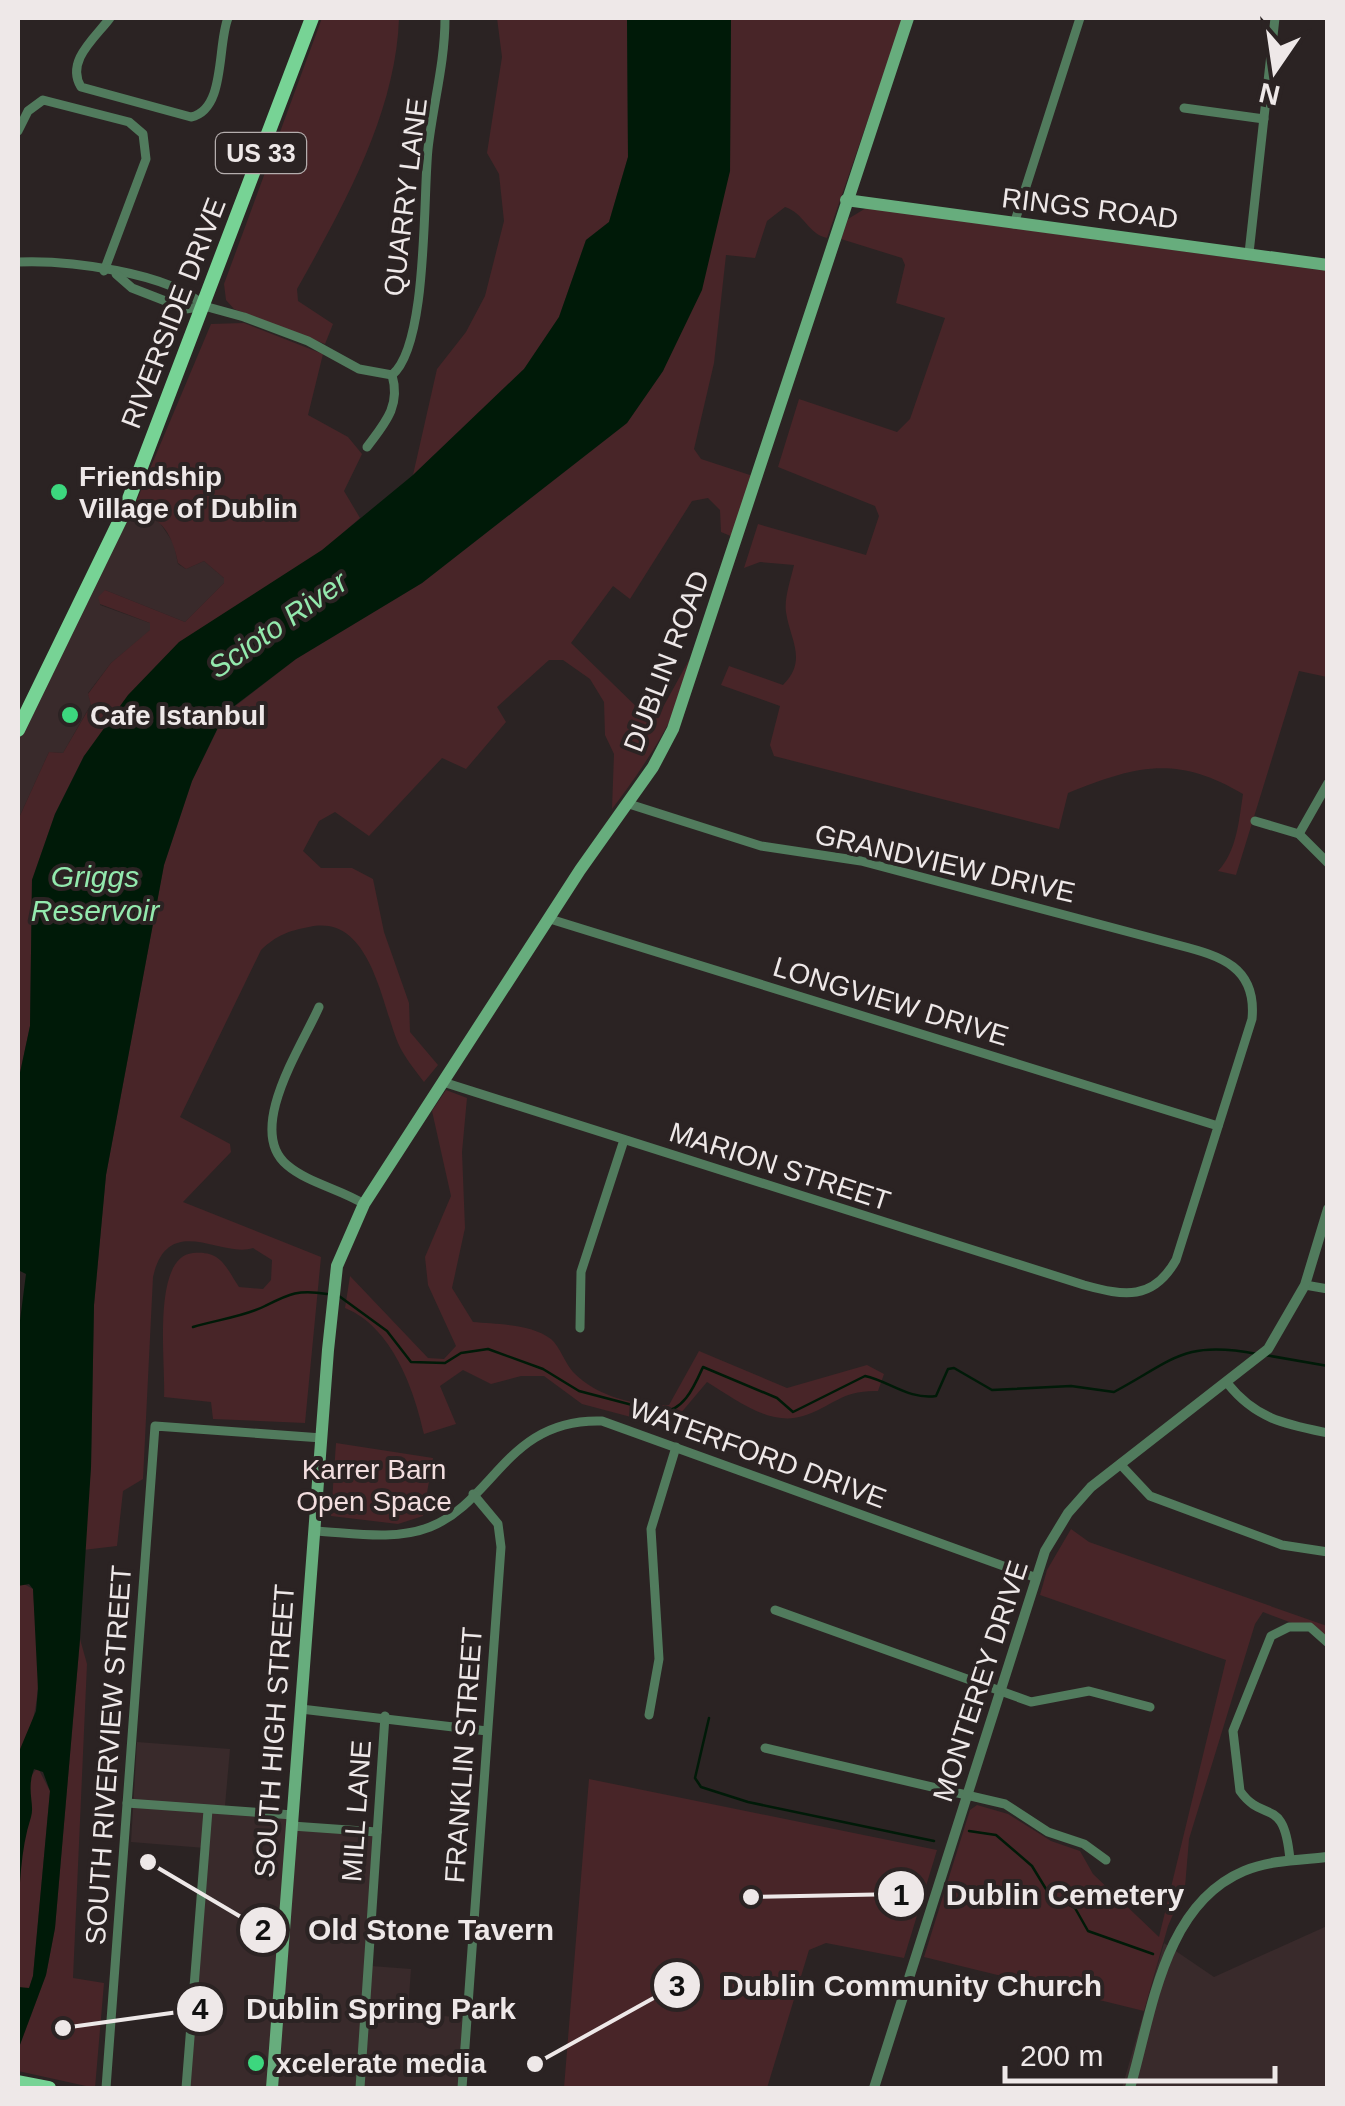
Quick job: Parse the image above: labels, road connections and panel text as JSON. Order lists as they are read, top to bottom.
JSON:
{
  "streets": {
    "main road": [
      "US 33",
      "RINGS ROAD",
      "RIVERSIDE DRIVE",
      "DUBLIN ROAD",
      "SOUTH HIGH STREET"
    ],
    "street": [
      "QUARRY LANE",
      "GRANDVIEW DRIVE",
      "LONGVIEW DRIVE",
      "MARION STREET",
      "WATERFORD DRIVE",
      "MONTEREY DRIVE",
      "SOUTH RIVERVIEW STREET",
      "FRANKLIN STREET",
      "MILL LANE"
    ]
  },
  "crossings": [
    ["RINGS ROAD", "DUBLIN ROAD"],
    ["DUBLIN ROAD", "GRANDVIEW DRIVE"],
    ["DUBLIN ROAD", "LONGVIEW DRIVE"],
    ["DUBLIN ROAD", "MARION STREET"],
    ["DUBLIN ROAD", "SOUTH HIGH STREET"],
    ["DUBLIN ROAD", "SOUTH RIVERVIEW STREET"],
    ["GRANDVIEW DRIVE", "MARION STREET"],
    ["LONGVIEW DRIVE", "MARION STREET"],
    ["WATERFORD DRIVE", "MONTEREY DRIVE"],
    ["WATERFORD DRIVE", "SOUTH HIGH STREET"],
    ["WATERFORD DRIVE", "FRANKLIN STREET"],
    ["SOUTH HIGH STREET", "SOUTH RIVERVIEW STREET"]
  ],
  "water": ["Scioto River", "Griggs Reservoir"],
  "parks": ["Karrer Barn Open Space"],
  "places": [
    "Friendship Village of Dublin",
    "Cafe Istanbul",
    "Old Stone Tavern",
    "Dublin Cemetery",
    "Dublin Spring Park",
    "xcelerate media",
    "Dublin Community Church"
  ],
  "scale_bar": "200 m",
  "north": "bottom"
}
